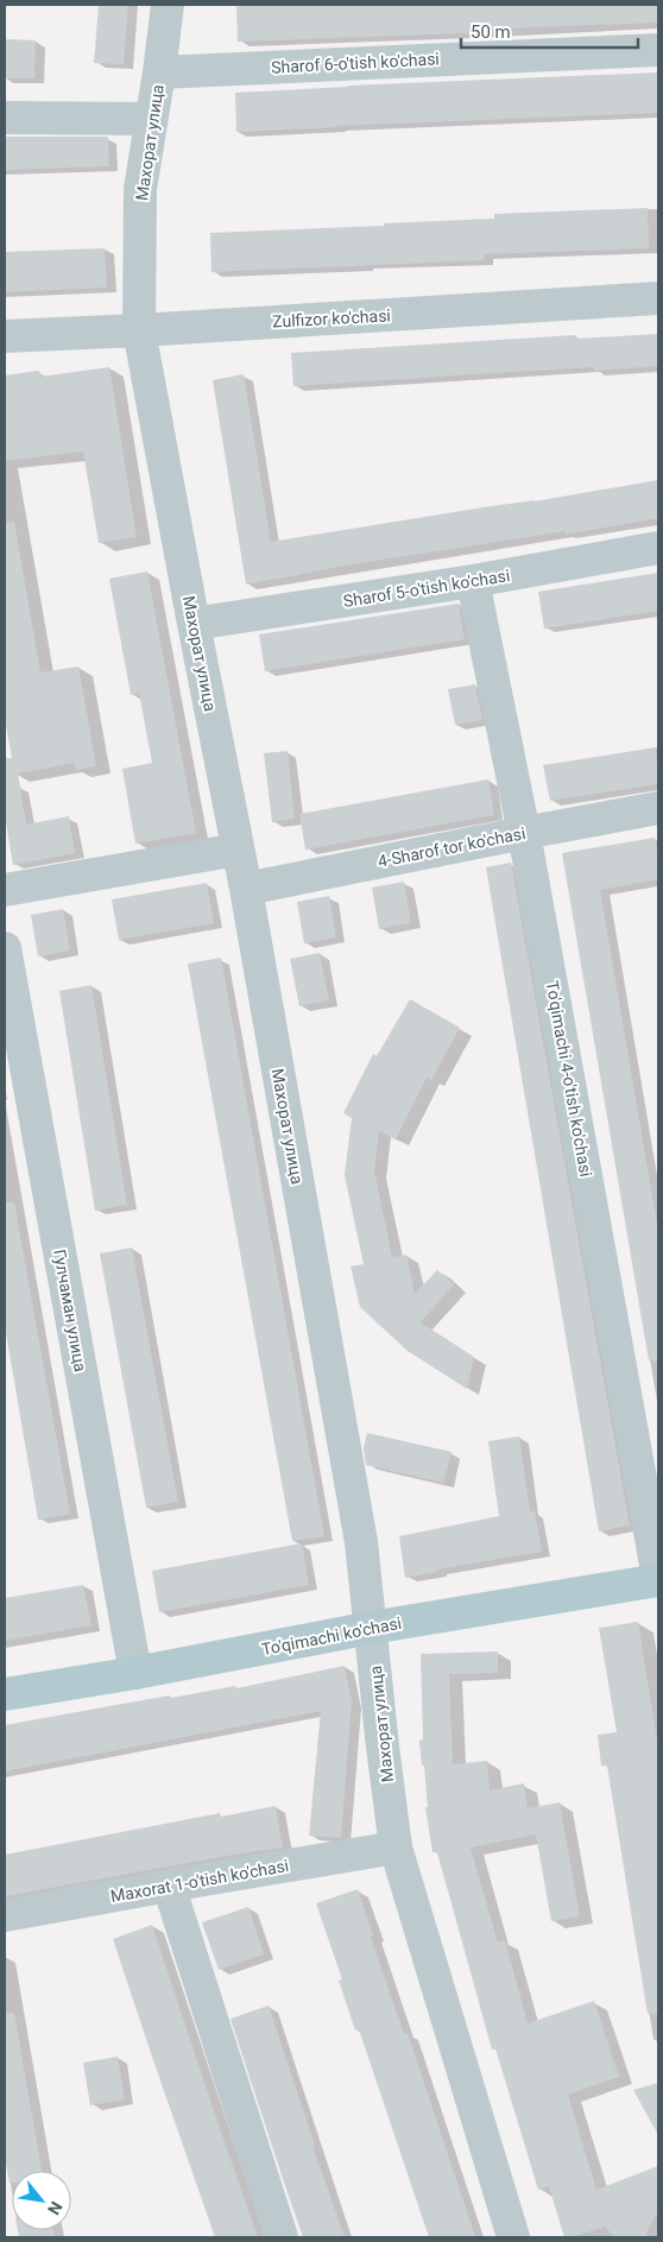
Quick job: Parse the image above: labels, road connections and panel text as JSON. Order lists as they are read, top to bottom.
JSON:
{
  "streets": {
    "main road": ["To'qimachi ko'chasi"],
    "street": [
      "Sharof 6-o'tish ko'chasi",
      "Махорат улица",
      "Zulfizor ko'chasi",
      "Sharof 5-o'tish ko'chasi",
      "4-Sharof tor ko'chasi",
      "To'qimachi 4-o'tish ko'chasi",
      "Гулчаман улица",
      "Maxorat 1-o'tish ko'chasi"
    ]
  },
  "crossings": [
    ["Sharof 6-o'tish ko'chasi", "Махорат улица"],
    ["Махорат улица", "Zulfizor ko'chasi"],
    ["Махорат улица", "Sharof 5-o'tish ko'chasi"],
    ["Махорат улица", "4-Sharof tor ko'chasi"],
    ["Махорат улица", "To'qimachi ko'chasi"],
    ["Махорат улица", "Maxorat 1-o'tish ko'chasi"],
    ["Sharof 5-o'tish ko'chasi", "To'qimachi 4-o'tish ko'chasi"],
    ["4-Sharof tor ko'chasi", "To'qimachi 4-o'tish ko'chasi"],
    ["To'qimachi 4-o'tish ko'chasi", "To'qimachi ko'chasi"],
    ["Гулчаман улица", "To'qimachi ko'chasi"]
  ],
  "scale_bar": "50 m",
  "north": "bottom right"
}
